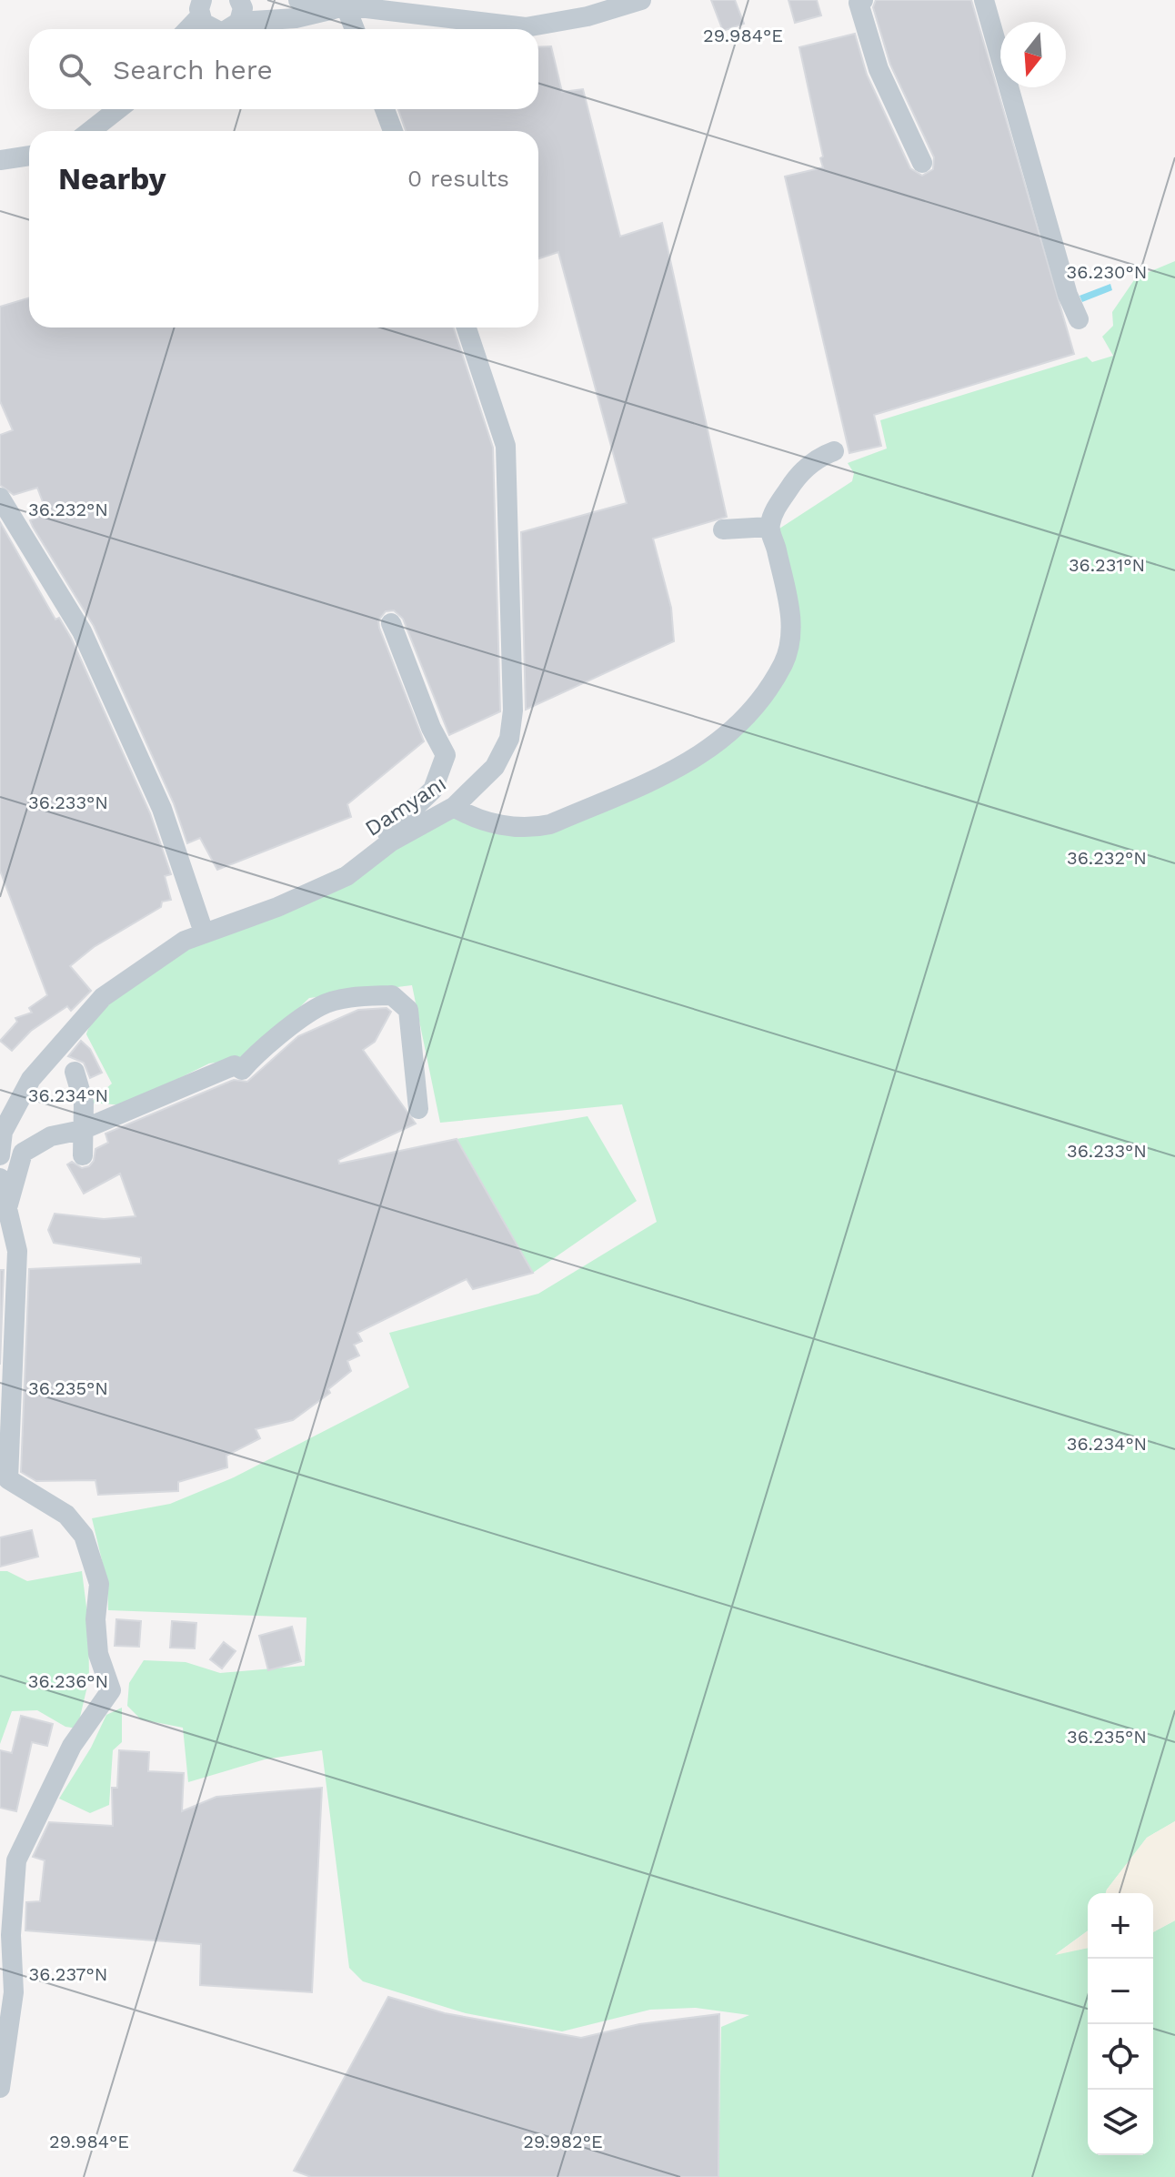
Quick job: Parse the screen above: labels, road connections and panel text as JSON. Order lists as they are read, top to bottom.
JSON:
{
  "streets": {
    "street": ["Damyanı"]
  },
  "north": "bottom",
  "page": {
    "search": "Search here",
    "heading": ["Nearby", "0 results"],
    "map_buttons": ["+", "−"]
  },
  "coordinates": [
    "29.984°E",
    "36.230°N",
    "36.232°N",
    "36.231°N",
    "36.233°N",
    "36.234°N",
    "36.235°N",
    "36.236°N",
    "36.237°N",
    "29.982°E"
  ]
}
